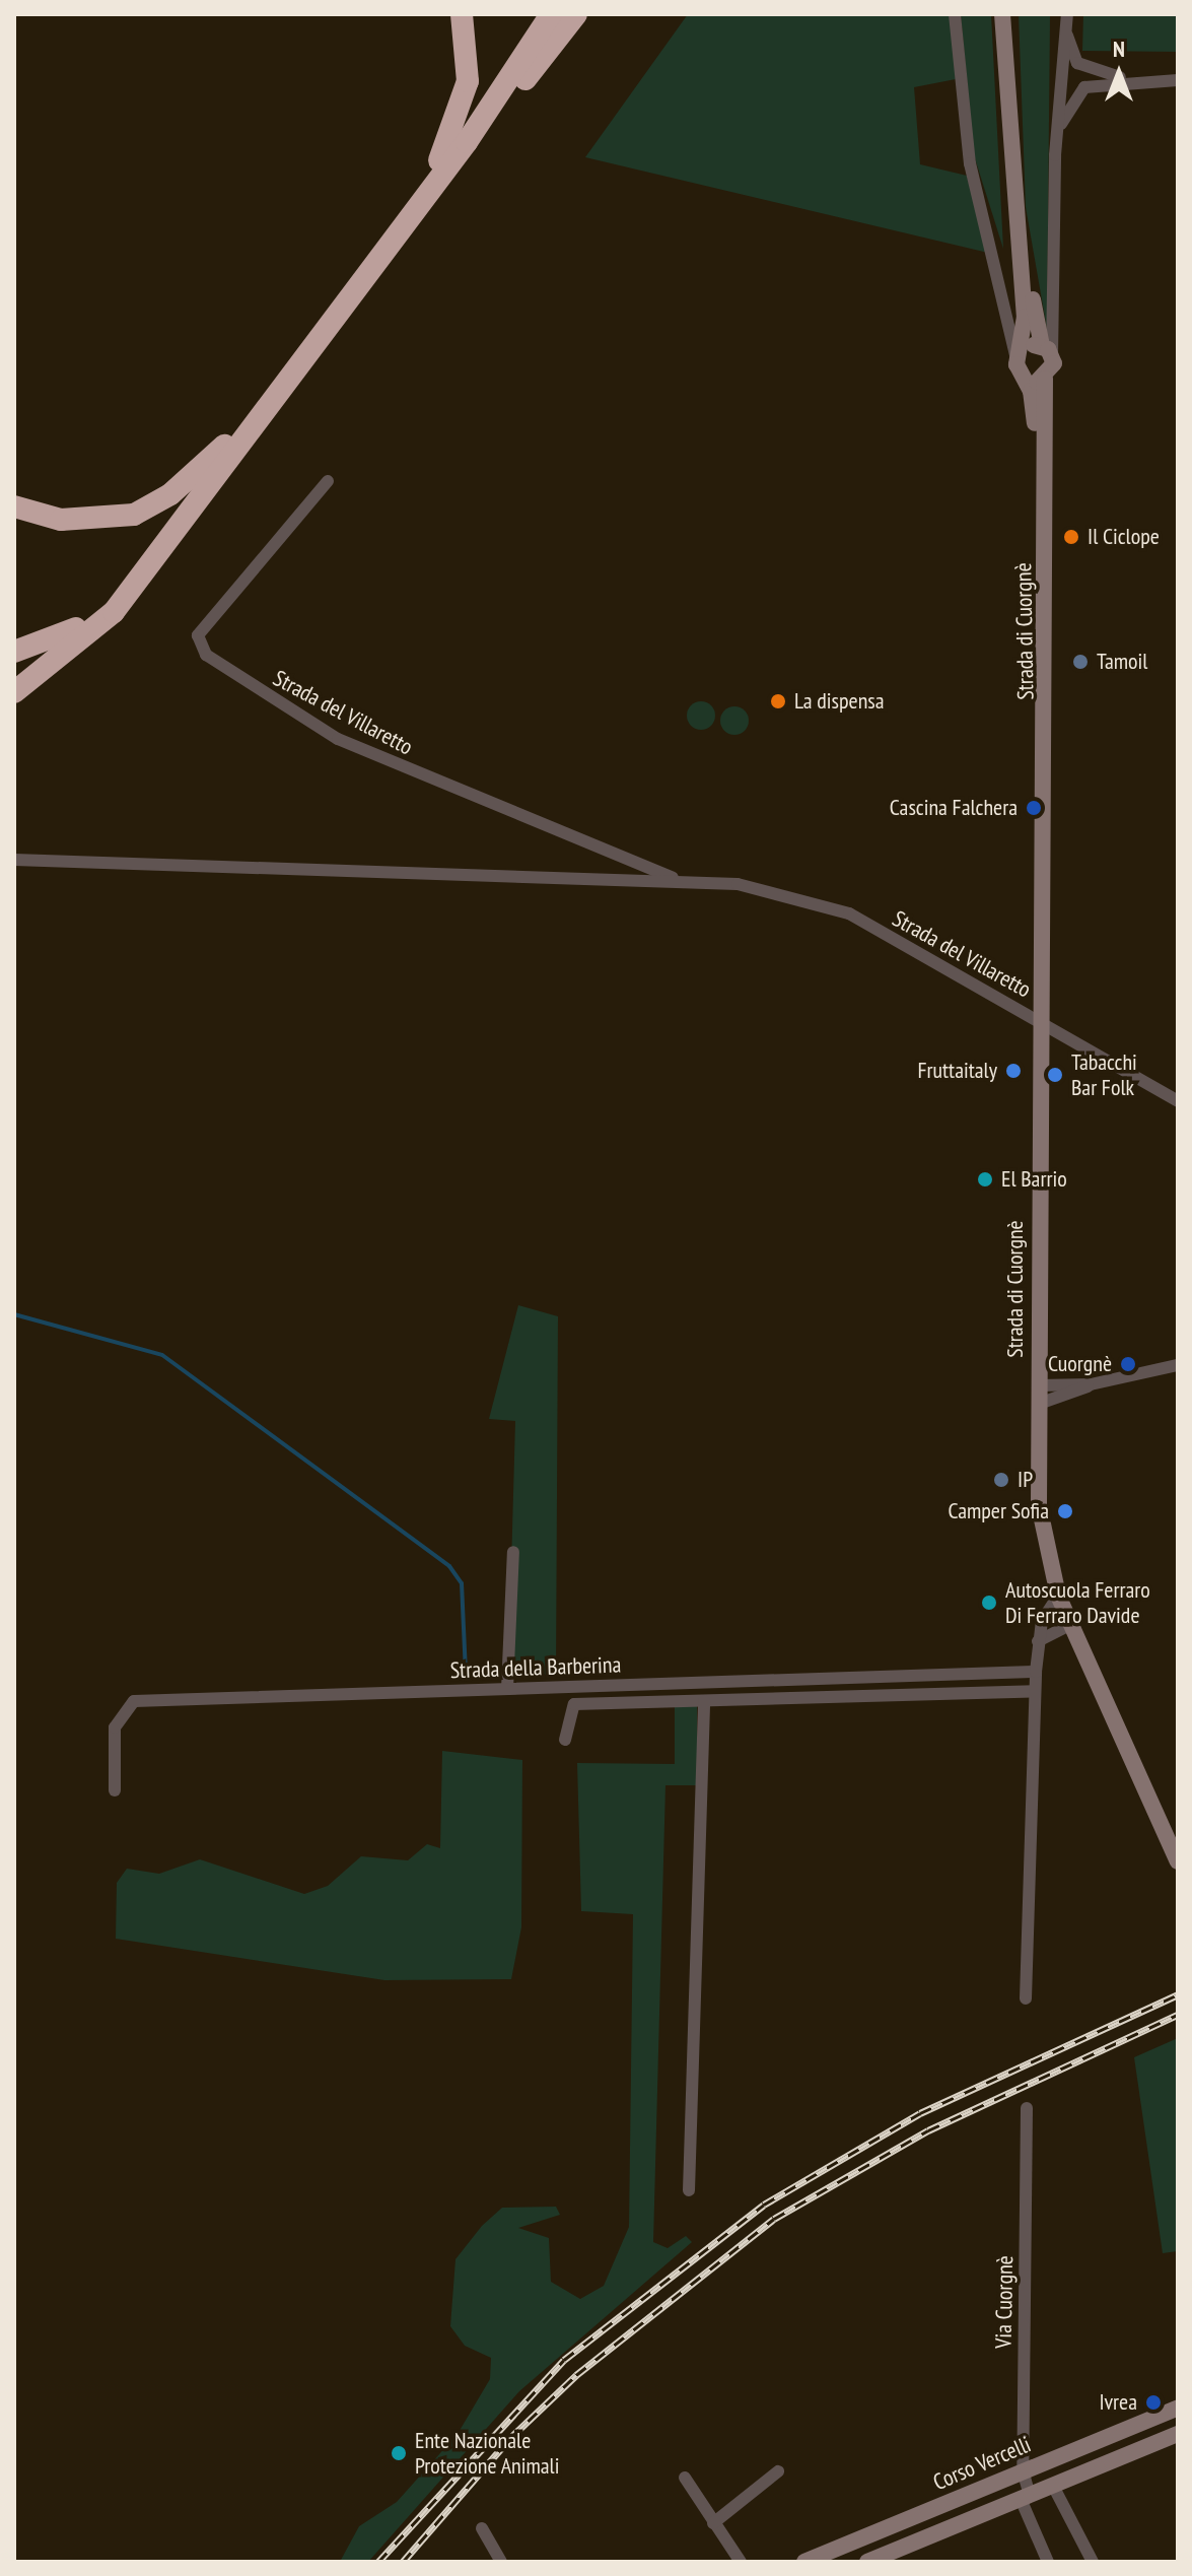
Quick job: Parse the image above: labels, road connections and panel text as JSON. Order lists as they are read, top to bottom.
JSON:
{
  "streets": {
    "main road": ["Strada di Cuorgnè", "Corso Vercelli"],
    "street": ["Strada del Villaretto", "Strada della Barberina", "Via Cuorgnè"]
  },
  "crossings": [
    ["Strada di Cuorgnè", "Strada del Villaretto"],
    ["Via Cuorgnè", "Corso Vercelli"]
  ],
  "places": [
    "Il Ciclope",
    "Tamoil",
    "La dispensa",
    "Cascina Falchera",
    "Fruttaitaly",
    "Tabacchi Bar Folk",
    "El Barrio",
    "Cuorgnè",
    "IP",
    "Camper Sofia",
    "Autoscuola Ferraro Di Ferraro Davide",
    "Ivrea",
    "Ente Nazionale Protezione Animali"
  ],
  "north": "top"
}
